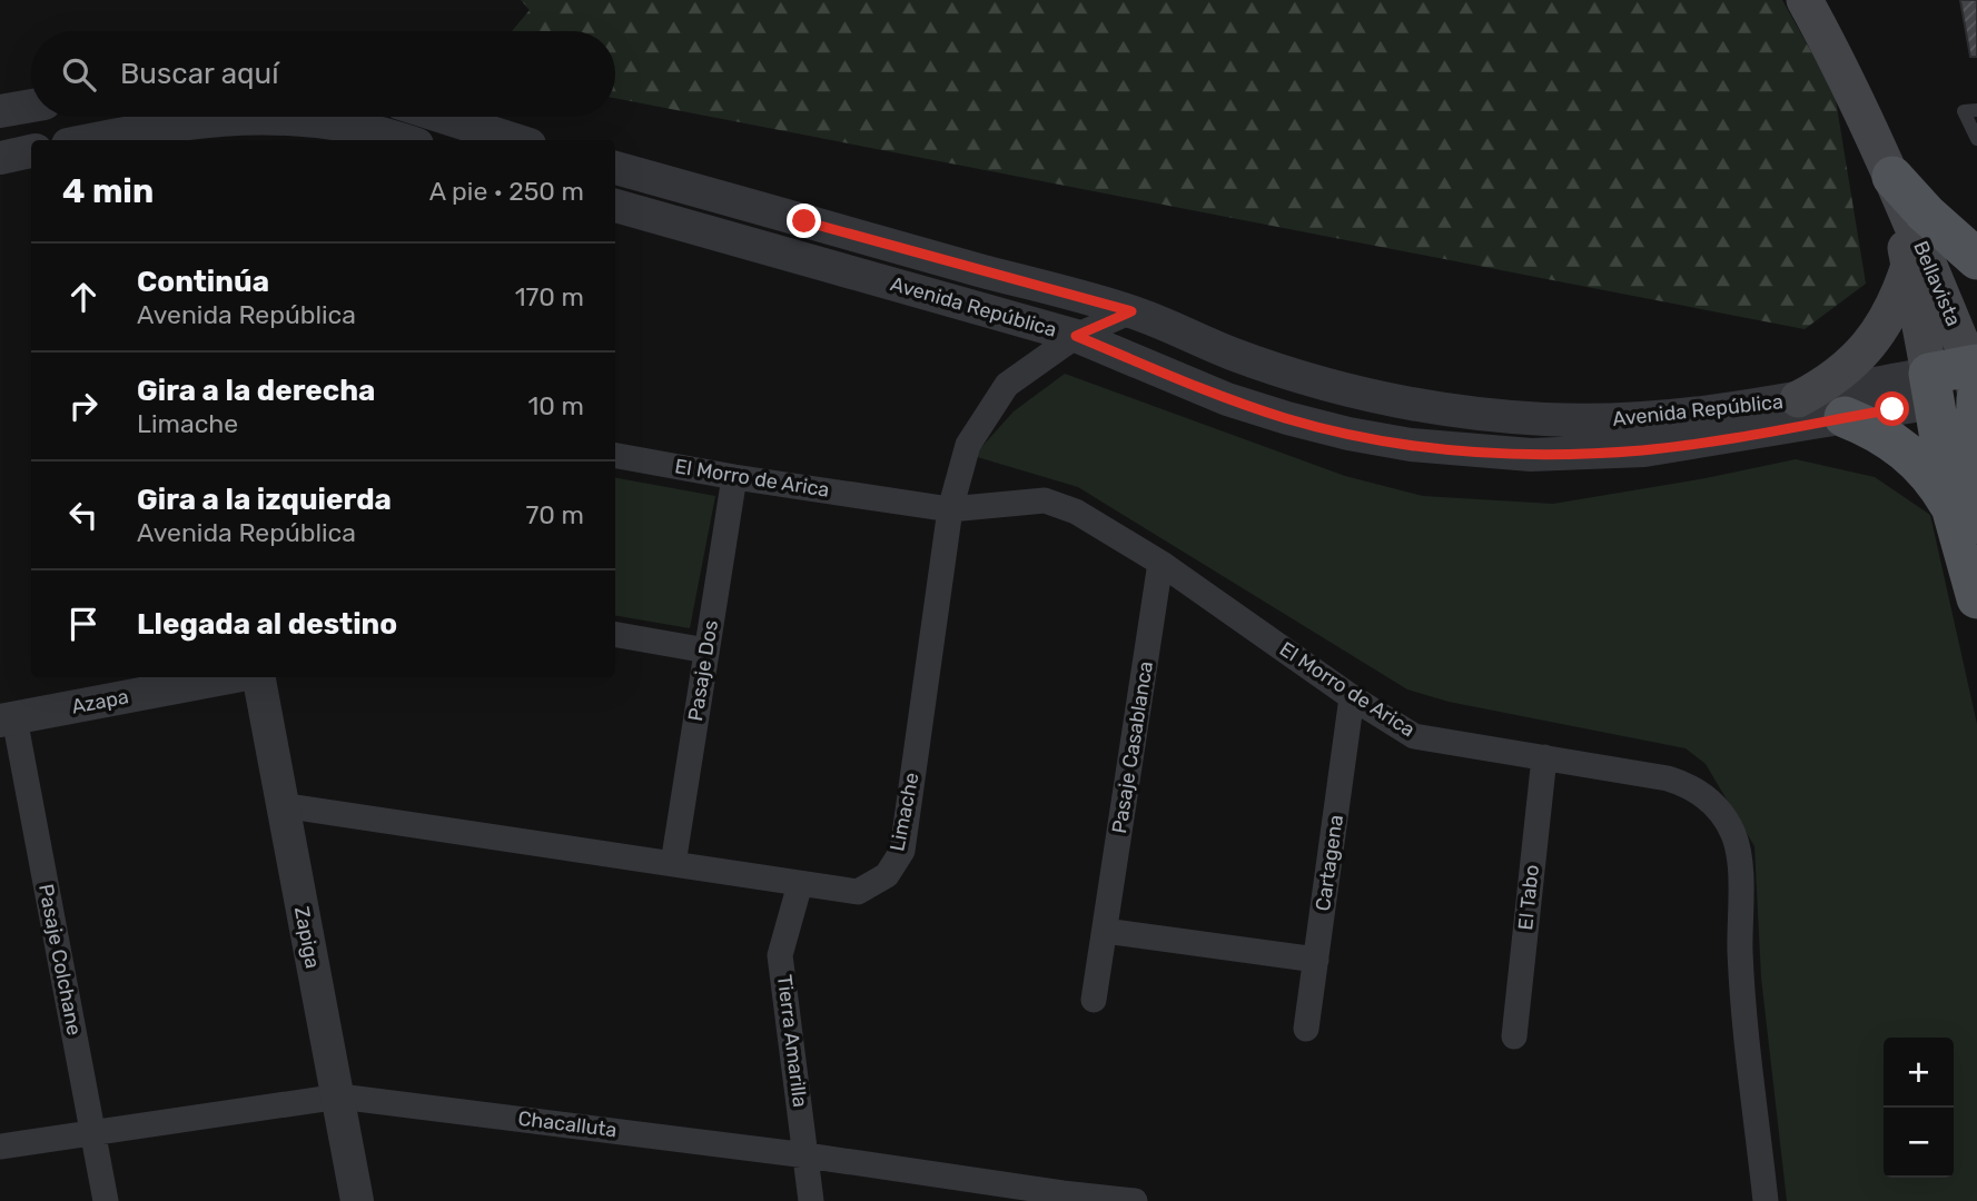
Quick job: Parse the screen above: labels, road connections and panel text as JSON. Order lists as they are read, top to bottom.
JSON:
{
  "streets": {
    "main road": ["Bellavista", "Avenida República"],
    "street": [
      "El Morro de Arica",
      "Pasaje Dos",
      "Azapa",
      "Pasaje Casablanca",
      "Limache",
      "Cartagena",
      "El Tabo",
      "Zapiga",
      "Pasaje Colchane",
      "Tierra Amarilla",
      "Chacalluta"
    ]
  },
  "crossings": [
    ["Bellavista", "Avenida República"],
    ["Avenida República", "Limache"],
    ["El Morro de Arica", "Pasaje Dos"],
    ["El Morro de Arica", "Pasaje Casablanca"],
    ["El Morro de Arica", "Limache"],
    ["El Morro de Arica", "Cartagena"],
    ["El Morro de Arica", "El Tabo"],
    ["Pasaje Dos", "Limache"],
    ["Azapa", "Pasaje Colchane"],
    ["Limache", "Zapiga"],
    ["Limache", "Tierra Amarilla"],
    ["Zapiga", "Chacalluta"],
    ["Pasaje Colchane", "Chacalluta"],
    ["Tierra Amarilla", "Chacalluta"]
  ],
  "page": {
    "search": "Buscar aquí",
    "heading": ["4 min", "A pie · 250 m"],
    "list": [
      ["Continúa", "Avenida República", "170 m"],
      ["Gira a la derecha", "Limache", "10 m"],
      ["Gira a la izquierda", "Avenida República", "70 m"],
      "Llegada al destino"
    ],
    "map_buttons": ["+", "−"]
  }
}
